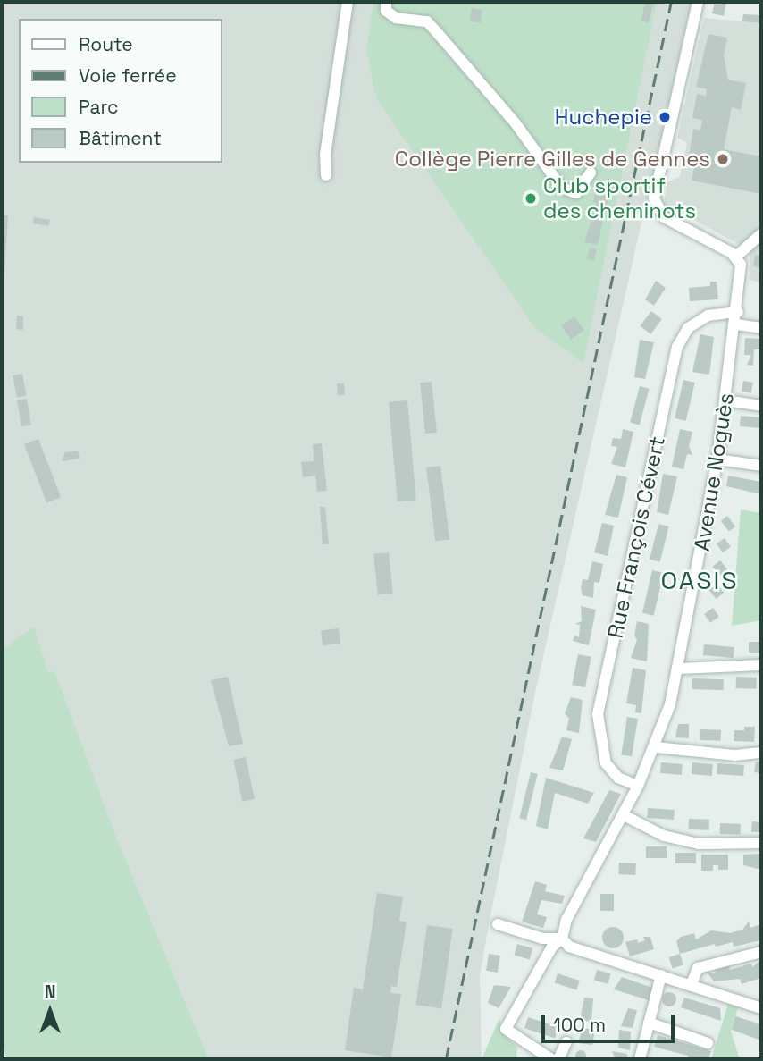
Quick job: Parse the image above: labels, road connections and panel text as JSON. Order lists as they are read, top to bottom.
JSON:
{
  "streets": {
    "street": ["Avenue Noguès", "Rue François Cévert"]
  },
  "crossings": [
    ["Avenue Noguès", "Rue François Cévert"]
  ],
  "districts": ["OASIS"],
  "places": ["Huchepie", "Collège Pierre Gilles de Gennes", "Club sportif des cheminots"],
  "legend": [
    "Route",
    "Voie ferrée",
    "Parc",
    "Bâtiment"
  ],
  "scale_bar": "100 m",
  "north": "top"
}
